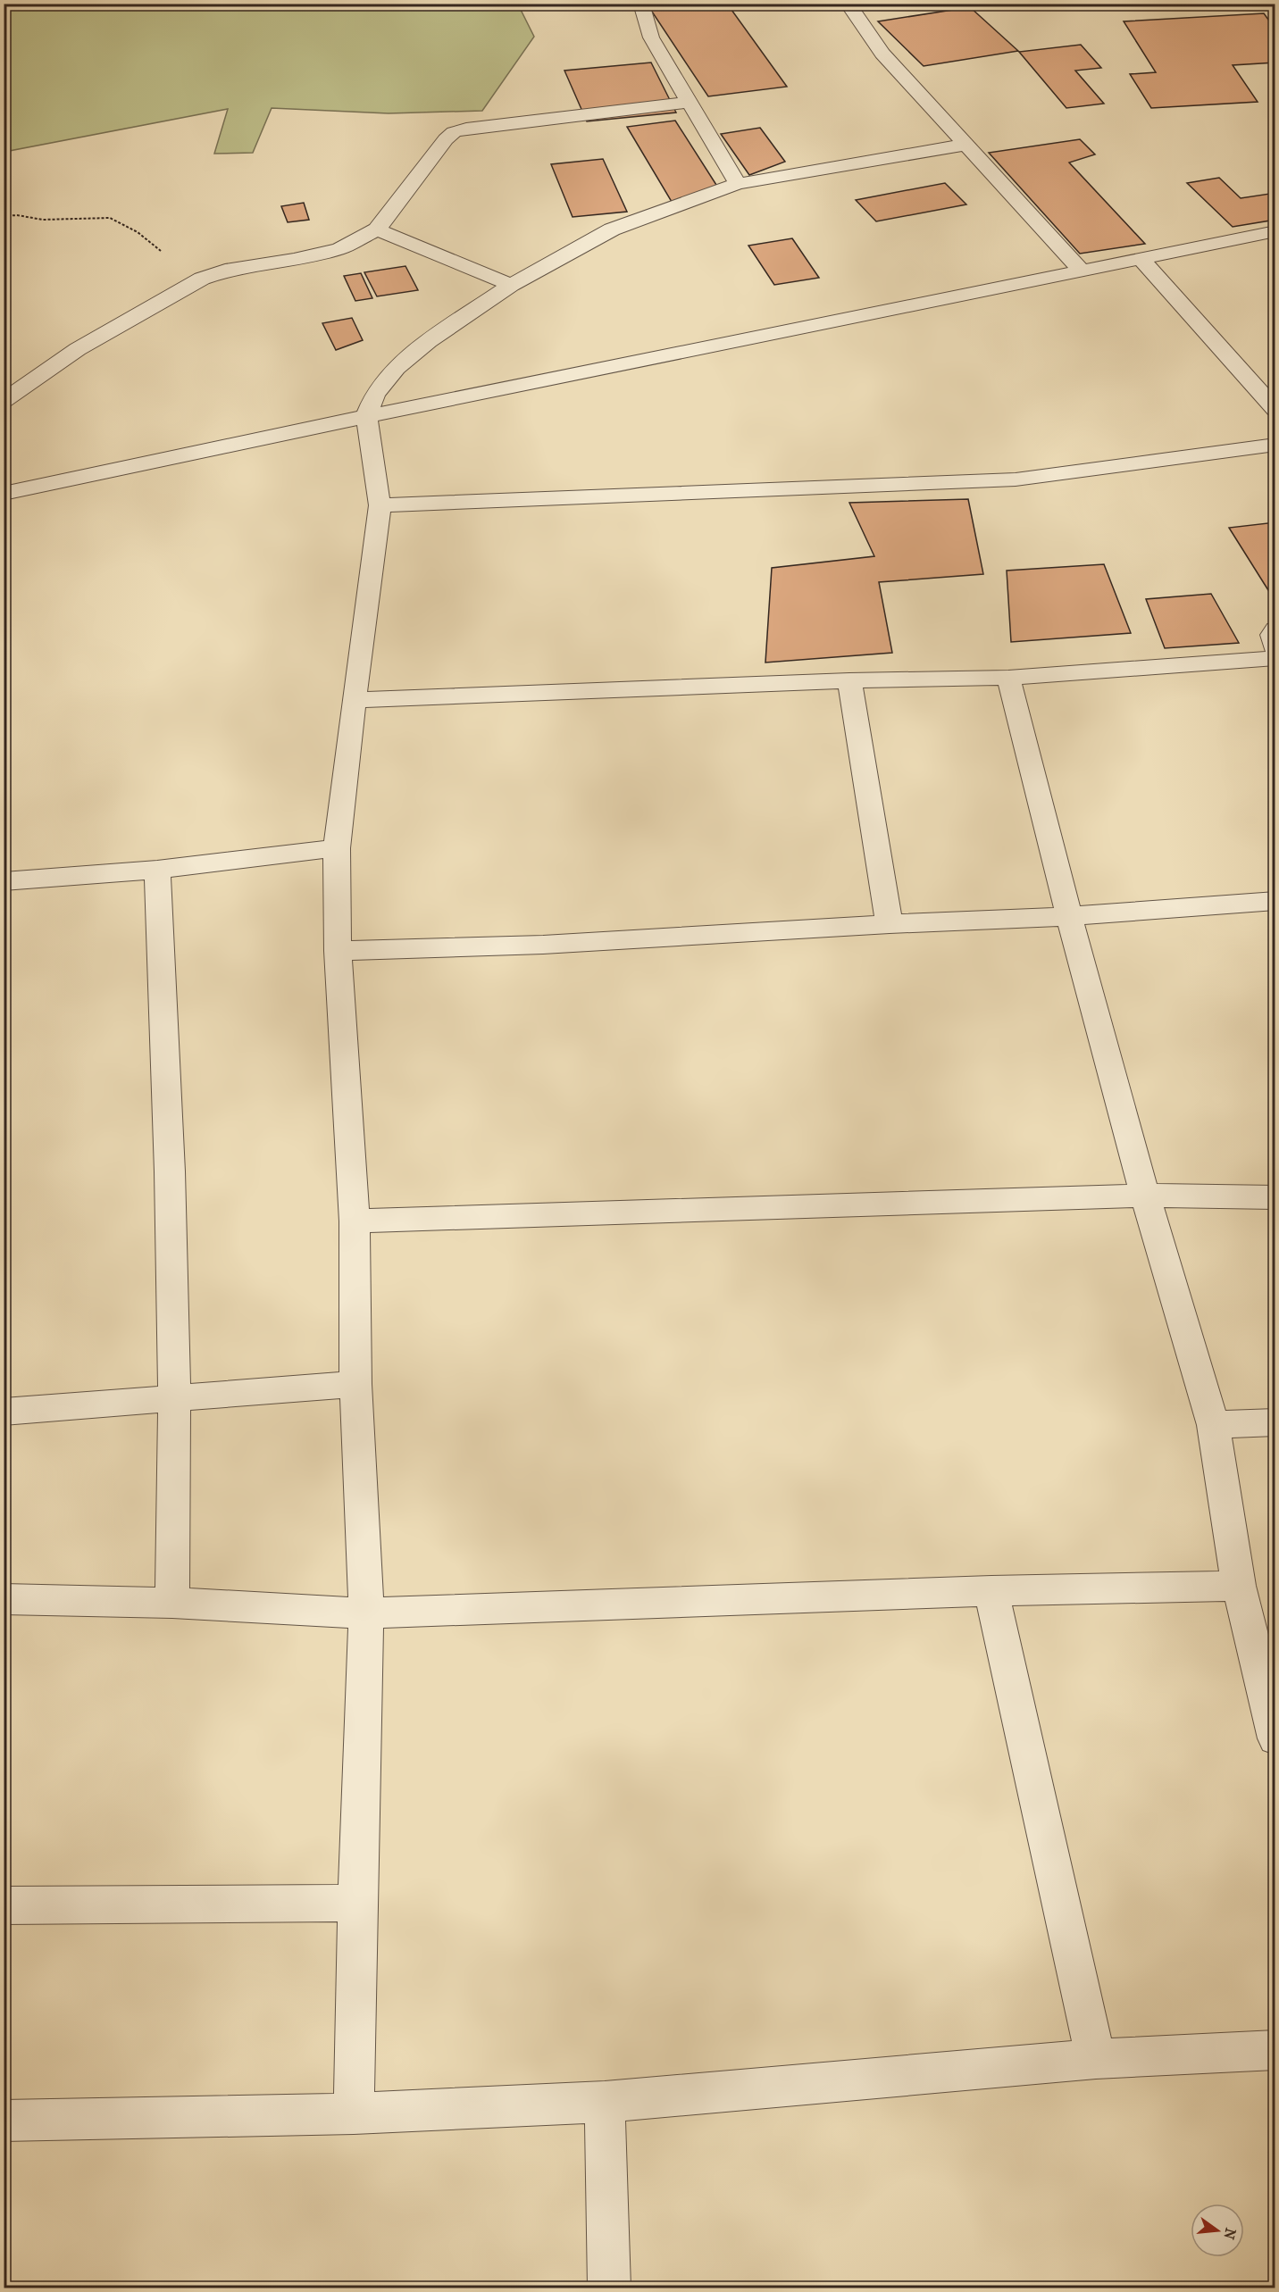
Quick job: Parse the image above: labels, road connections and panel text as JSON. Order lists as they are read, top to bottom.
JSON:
{
  "north": "right"
}
